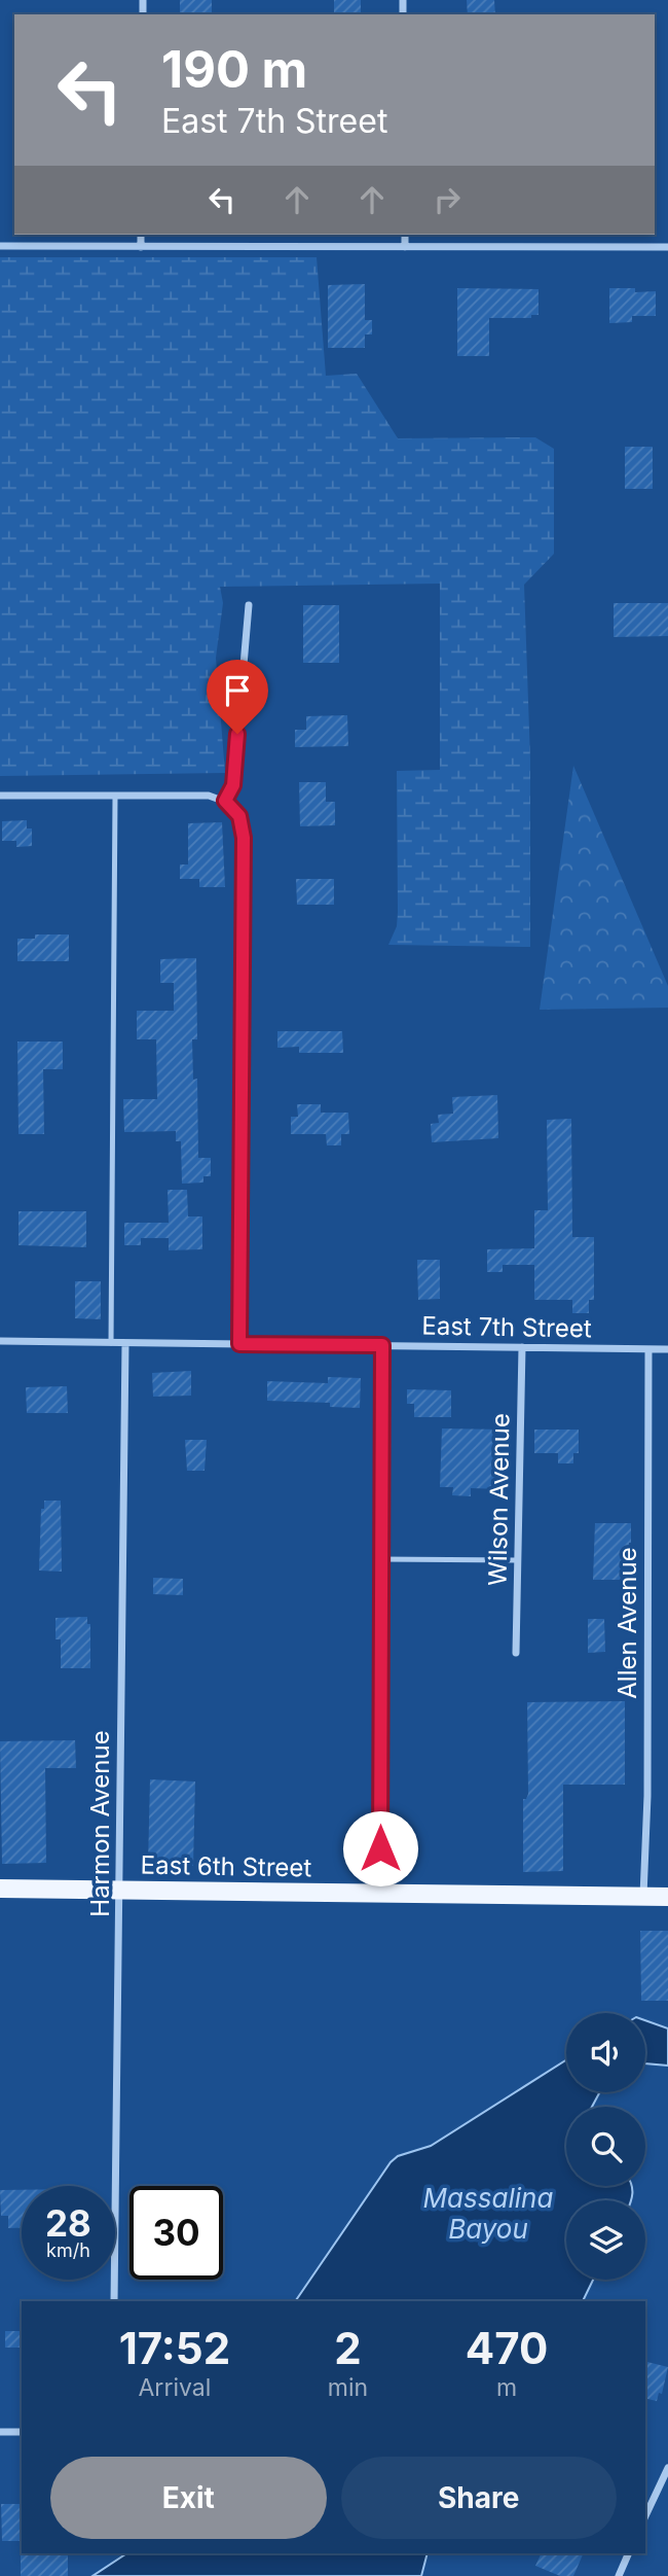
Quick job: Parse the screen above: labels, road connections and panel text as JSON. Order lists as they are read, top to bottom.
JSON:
{
  "streets": {
    "main road": ["East 6th Street"],
    "street": [
      "East 7th Street",
      "Wilson Avenue",
      "Allen Avenue",
      "Harmon Avenue"
    ]
  },
  "crossings": [
    ["East 7th Street", "Wilson Avenue"],
    ["East 7th Street", "Allen Avenue"],
    ["East 7th Street", "Harmon Avenue"],
    ["Allen Avenue", "East 6th Street"],
    ["Harmon Avenue", "East 6th Street"]
  ],
  "water": ["Massalina Bayou"],
  "page": {
    "turn": ["190 m", "East 7th Street"],
    "speed": "28 km/h",
    "limit": "30",
    "eta": [
      "17:52",
      "Arrival",
      "2",
      "min",
      "470",
      "m"
    ],
    "buttons": ["Exit", "Share"]
  }
}
